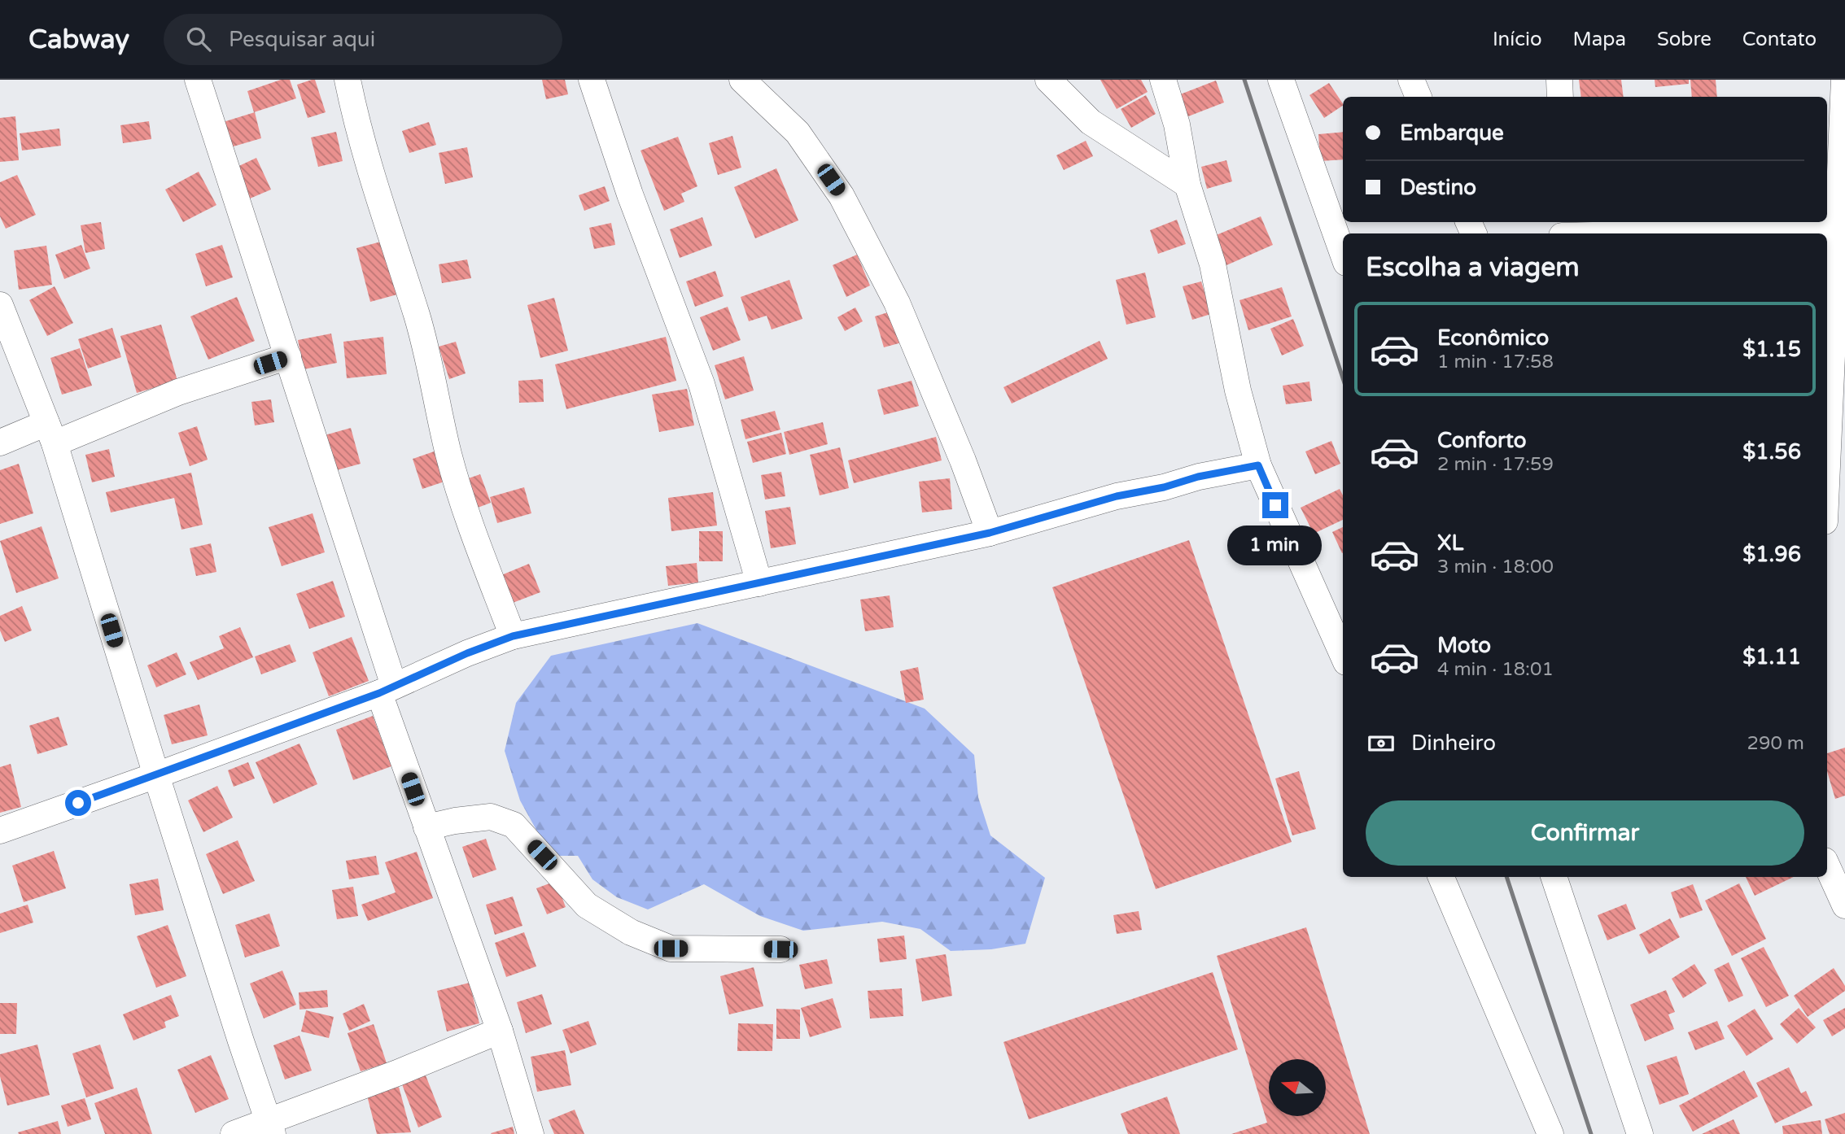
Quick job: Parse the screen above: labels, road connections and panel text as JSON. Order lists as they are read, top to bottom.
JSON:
{
  "north": "left",
  "page": {
    "header": "Cabway",
    "search": "Pesquisar aqui",
    "nav": [
      "Início",
      "Mapa",
      "Sobre",
      "Contato"
    ],
    "banner": ["Embarque", "Destino"],
    "heading": "Escolha a viagem",
    "list": [
      {
        "name": "Econômico",
        "note": "1 min · 17:58",
        "value": "$1.15"
      },
      {
        "name": "Conforto",
        "note": "2 min · 17:59",
        "value": "$1.56"
      },
      {
        "name": "XL",
        "note": "3 min · 18:00",
        "value": "$1.96"
      },
      {
        "name": "Moto",
        "note": "4 min · 18:01",
        "value": "$1.11"
      }
    ],
    "bubble": "1 min",
    "pay": ["Dinheiro", "290 m"],
    "buttons": "Confirmar"
  }
}
